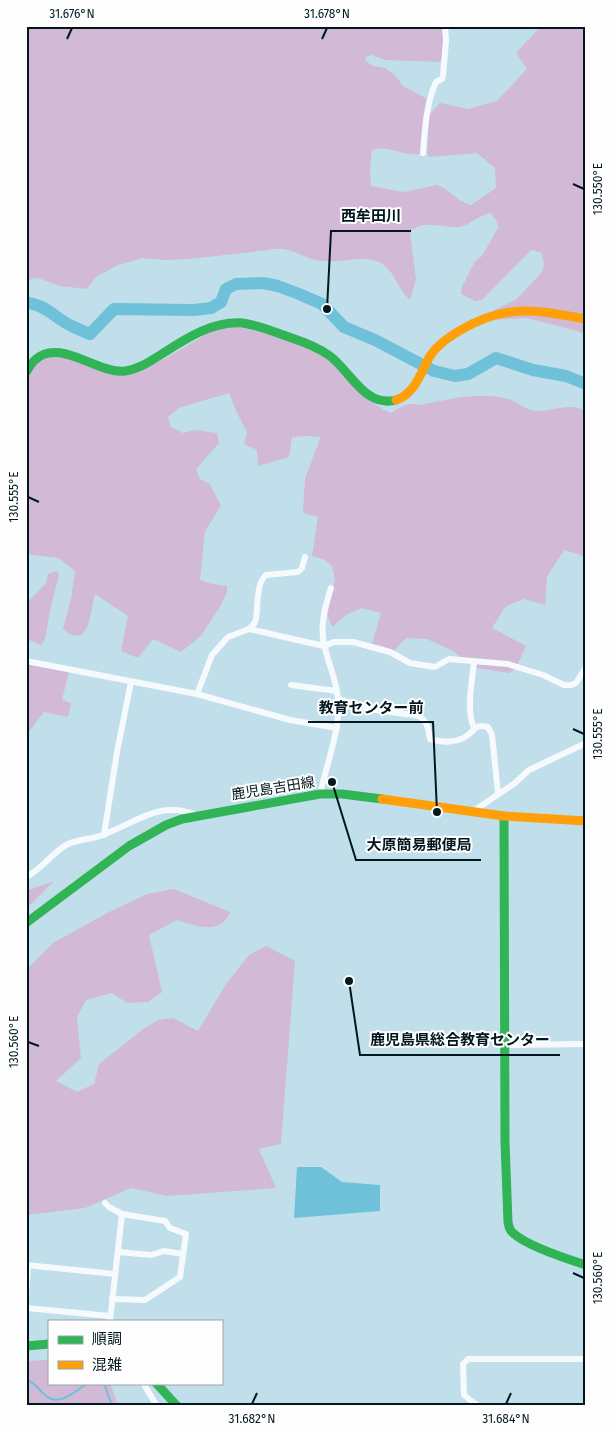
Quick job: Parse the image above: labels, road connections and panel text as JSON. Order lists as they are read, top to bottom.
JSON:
{
  "streets": {
    "street": ["鹿児島吉田線"]
  },
  "places": [
    "西牟田川",
    "大原簡易郵便局",
    "教育センター前",
    "鹿児島県総合教育センター"
  ],
  "legend": ["順調", "混雑"],
  "coordinates": [
    "31.676°N",
    "31.678°N",
    "130.550°E",
    "130.555°E",
    "130.560°E",
    "31.682°N",
    "31.684°N"
  ]
}
